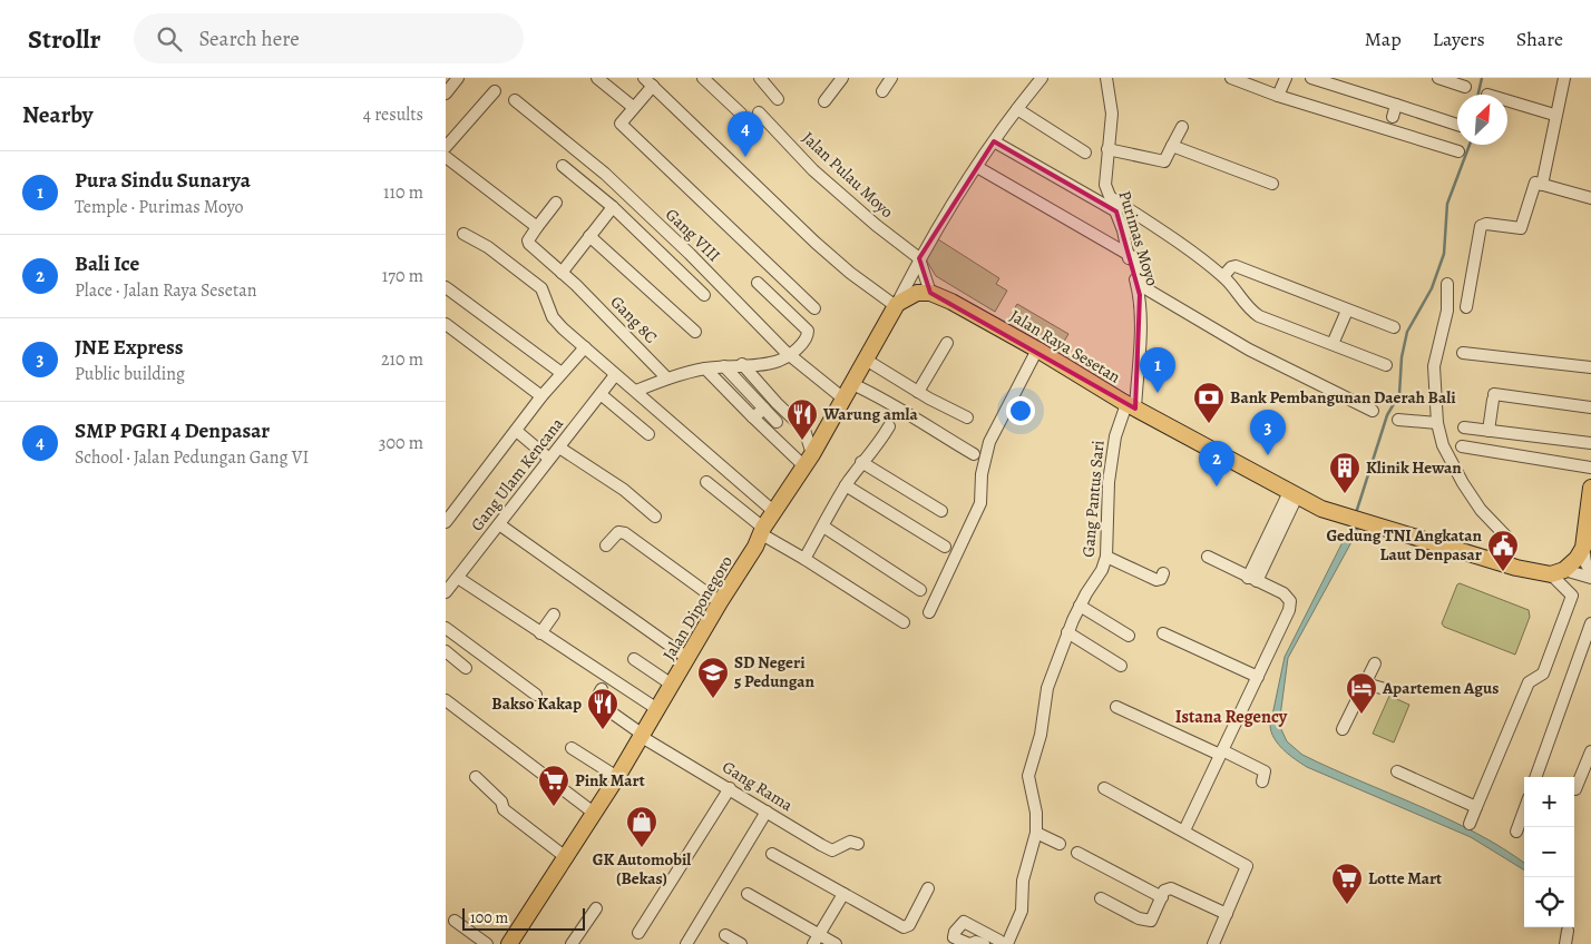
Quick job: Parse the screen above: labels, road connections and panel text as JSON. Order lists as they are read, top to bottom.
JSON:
{
  "streets": {
    "main road": ["Jalan Raya Sesetan", "Jalan Diponegoro"],
    "street": [
      "Jalan Pulau Moyo",
      "Gang VIII",
      "Purimas Moyo",
      "Gang 8C",
      "Gang Ulam Kencana",
      "Gang Pantus Sari",
      "Gang Rama"
    ]
  },
  "crossings": [
    ["Gang VIII", "Jalan Diponegoro"],
    ["Purimas Moyo", "Jalan Raya Sesetan"],
    ["Purimas Moyo", "Gang Pantus Sari"],
    ["Jalan Raya Sesetan", "Gang Pantus Sari"],
    ["Jalan Diponegoro", "Gang Rama"]
  ],
  "districts": ["Istana Regency"],
  "places": {
    "bank": ["Bank Pembangunan Daerah Bali"],
    "restaurant": ["Warung amla", "Bakso Kakap"],
    "building": ["Klinik Hewan"],
    "public building": ["Gedung TNI Angkatan Laut Denpasar"],
    "school or university": ["SD Negeri 5 Pedungan"],
    "hotel": ["Apartemen Agus"],
    "supermarket": ["Pink Mart", "Lotte Mart"],
    "shop": ["GK Automobil (Bekas)"]
  },
  "scale_bar": "100 m",
  "north": "top right",
  "page": {
    "header": "Strollr",
    "search": "Search here",
    "nav": ["Map", "Layers", "Share"],
    "heading": ["Nearby", "4 results"],
    "pins": [
      "4",
      "1",
      "3",
      "2"
    ],
    "list": [
      {
        "mark": "1",
        "name": "Pura Sindu Sunarya",
        "note": "Temple · Purimas Moyo",
        "value": "110 m"
      },
      {
        "mark": "2",
        "name": "Bali Ice",
        "note": "Place · Jalan Raya Sesetan",
        "value": "170 m"
      },
      {
        "mark": "3",
        "name": "JNE Express",
        "note": "Public building",
        "value": "210 m"
      },
      {
        "mark": "4",
        "name": "SMP PGRI 4 Denpasar",
        "note": "School · Jalan Pedungan Gang VI",
        "value": "300 m"
      }
    ],
    "map_buttons": ["+", "−"],
    "scale": "100 m"
  }
}
